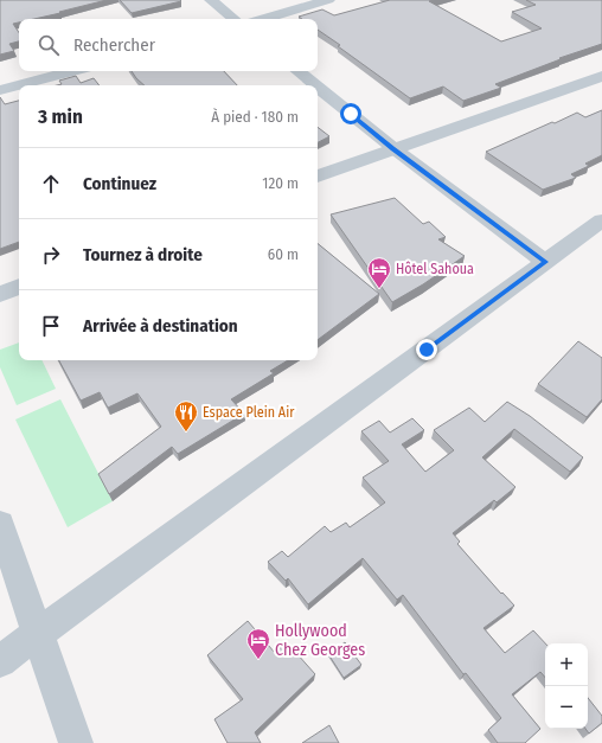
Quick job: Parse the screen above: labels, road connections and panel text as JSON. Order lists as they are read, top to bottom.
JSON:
{
  "places": {
    "hotel": ["Hôtel Sahoua", "Hollywood Chez Georges"],
    "restaurant": ["Espace Plein Air"]
  },
  "page": {
    "search": "Rechercher",
    "heading": ["3 min", "À pied · 180 m"],
    "list": [
      ["Continuez", "120 m"],
      ["Tournez à droite", "60 m"],
      "Arrivée à destination"
    ],
    "map_buttons": ["+", "−"]
  }
}
